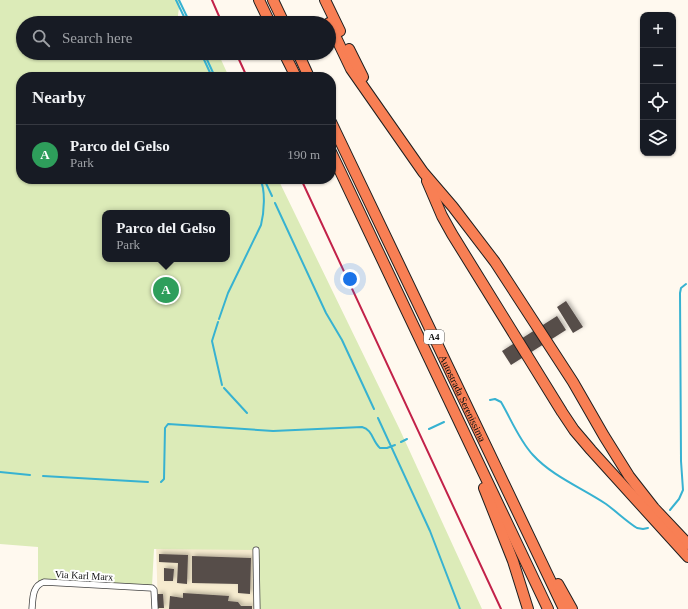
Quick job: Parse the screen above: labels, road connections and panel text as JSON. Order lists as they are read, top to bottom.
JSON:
{
  "streets": {
    "highway": ["A4", "Autostrada Serenissima"],
    "street": ["Via Karl Marx"]
  },
  "page": {
    "map_buttons": ["+", "−"],
    "search": "Search here",
    "heading": "Nearby",
    "list": [
      {
        "mark": "A",
        "name": "Parco del Gelso",
        "note": "Park",
        "value": "190 m"
      }
    ],
    "popup": ["Parco del Gelso", "Park"],
    "pins": "A"
  }
}
